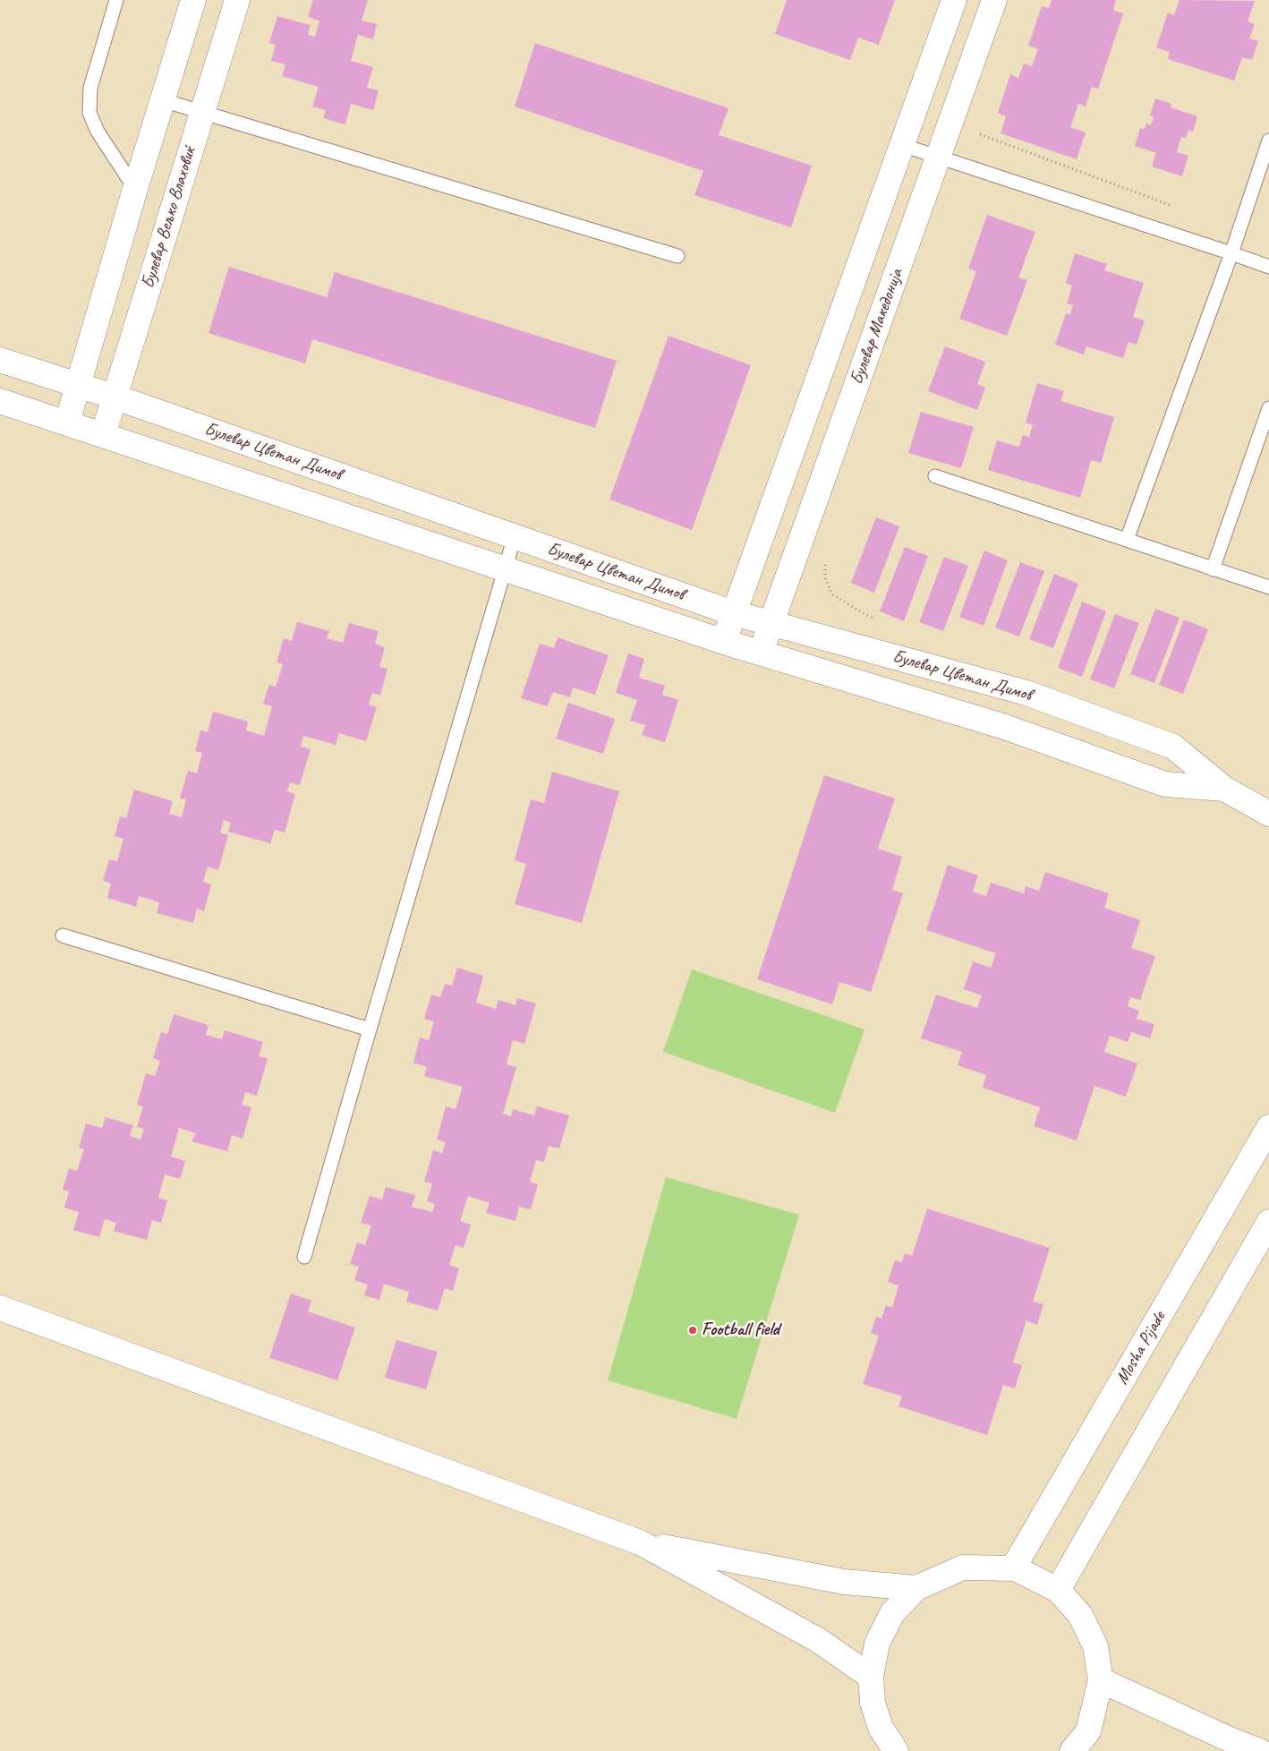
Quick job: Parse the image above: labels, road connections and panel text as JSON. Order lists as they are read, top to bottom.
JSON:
{
  "streets": {
    "street": [
      "Булевар Вељко Влаховиќ",
      "Булевар Македонија",
      "Булевар Цветан Димов",
      "Mosha Pijade"
    ]
  },
  "crossings": [
    ["Булевар Вељко Влаховиќ", "Булевар Цветан Димов"],
    ["Булевар Македонија", "Булевар Цветан Димов"]
  ],
  "places": ["Football field"]
}
